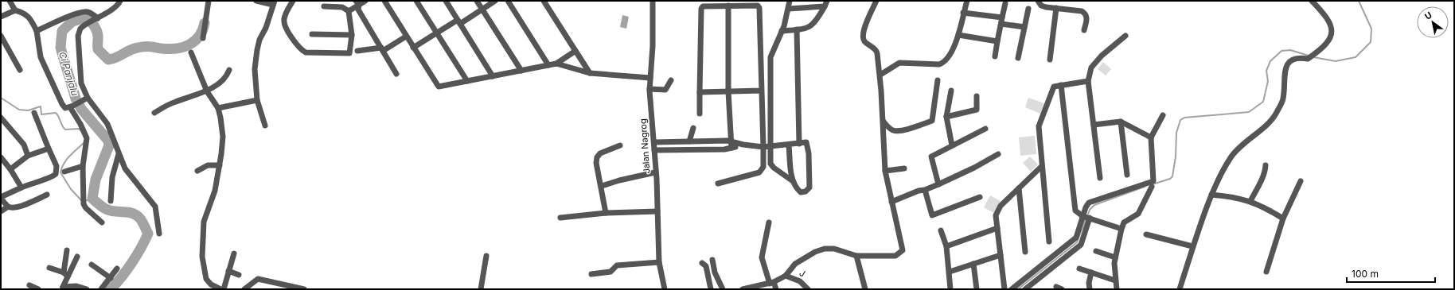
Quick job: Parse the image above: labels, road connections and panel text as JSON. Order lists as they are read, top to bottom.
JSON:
{
  "streets": {
    "street": ["Jalan Nagrog", "J"]
  },
  "water": ["Ci Panjalu"],
  "scale_bar": "100 m",
  "north": "top left"
}
